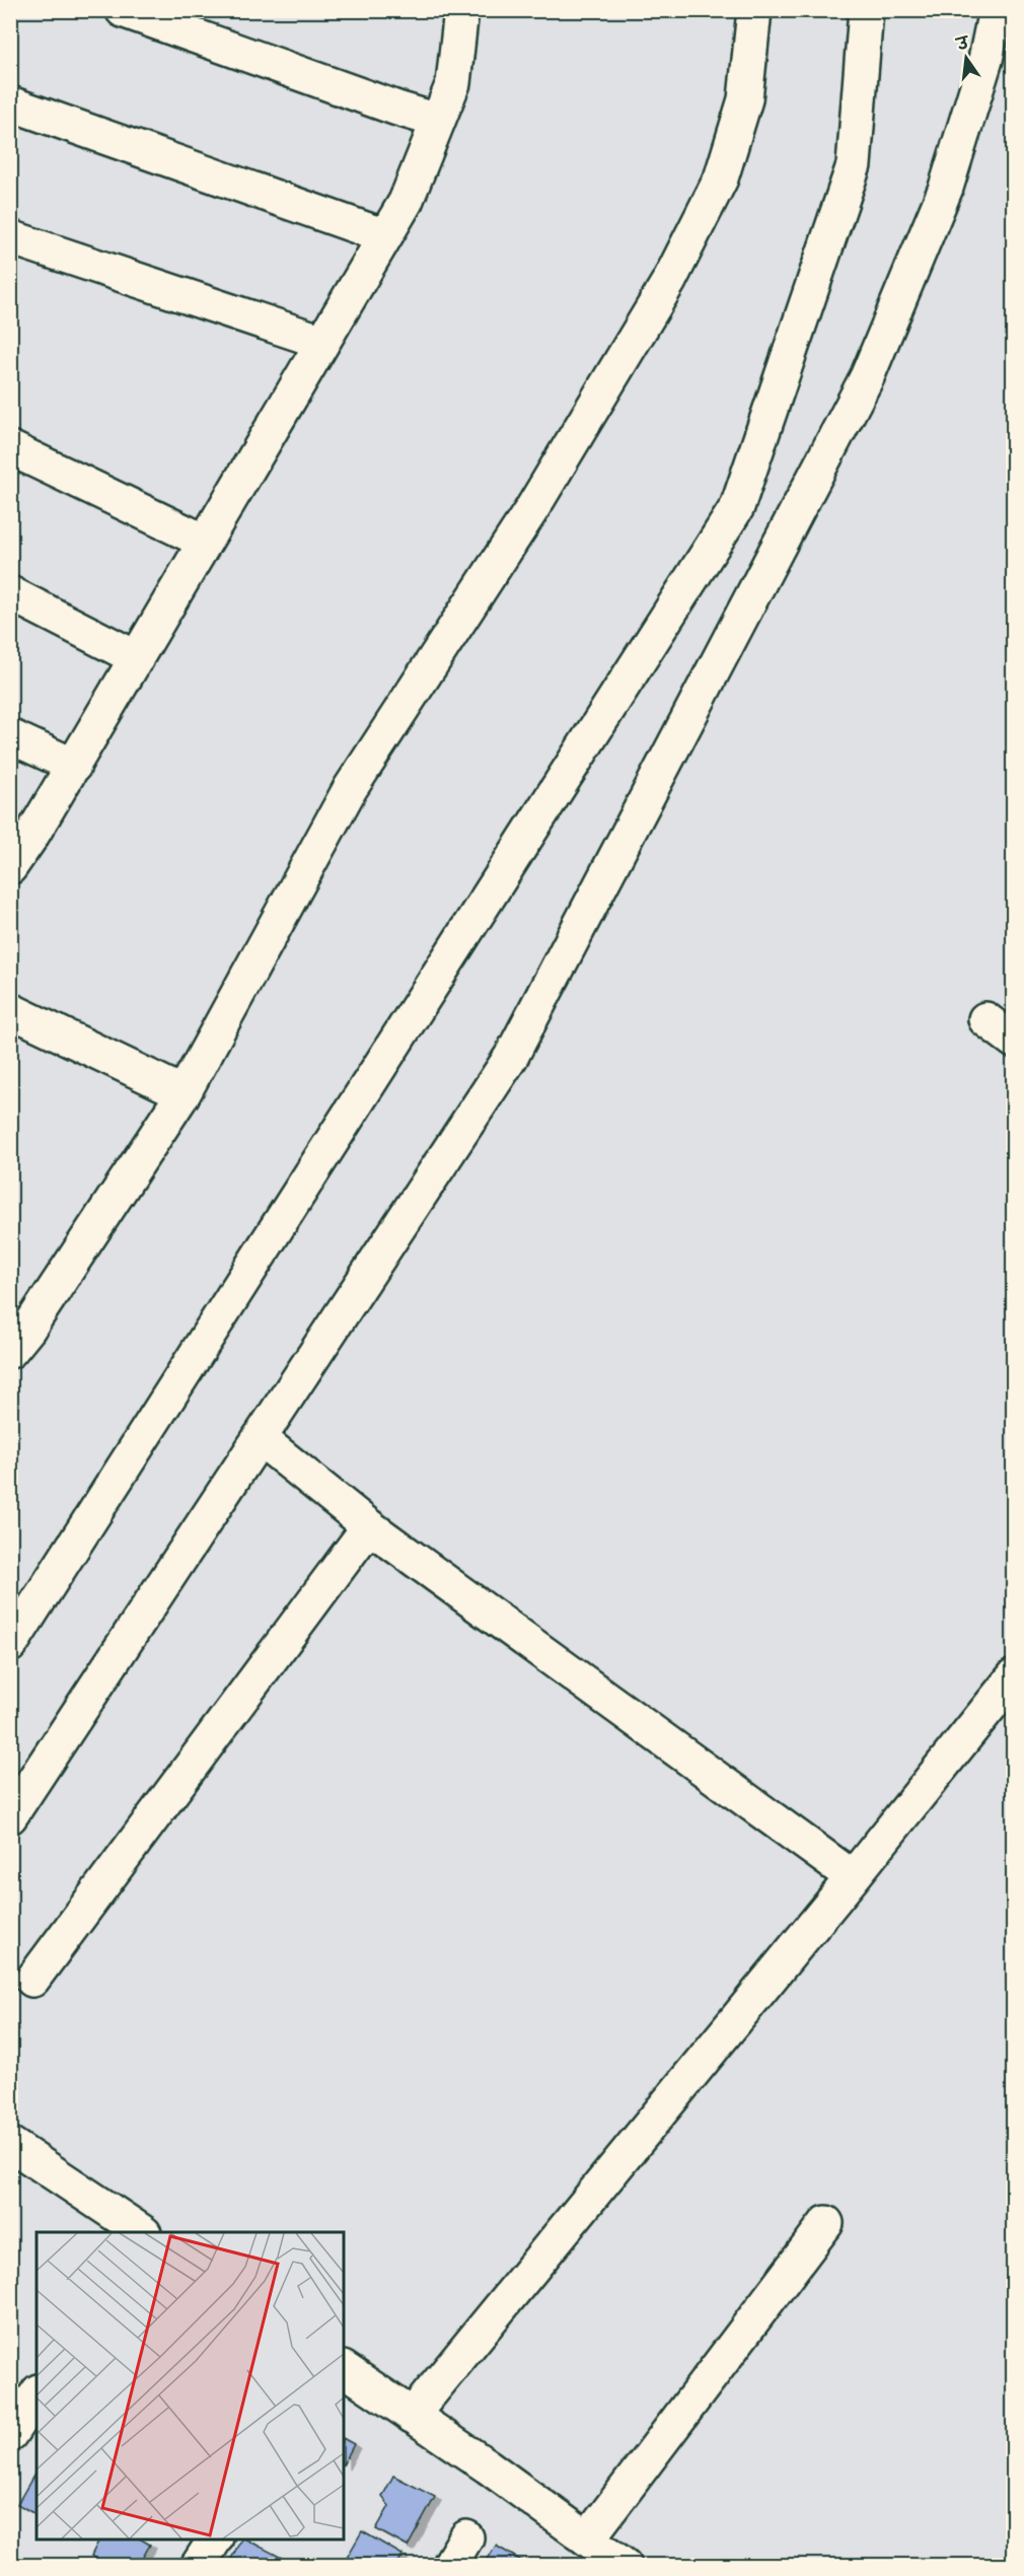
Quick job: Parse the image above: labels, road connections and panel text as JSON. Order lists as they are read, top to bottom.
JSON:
{
  "north": "top"
}
